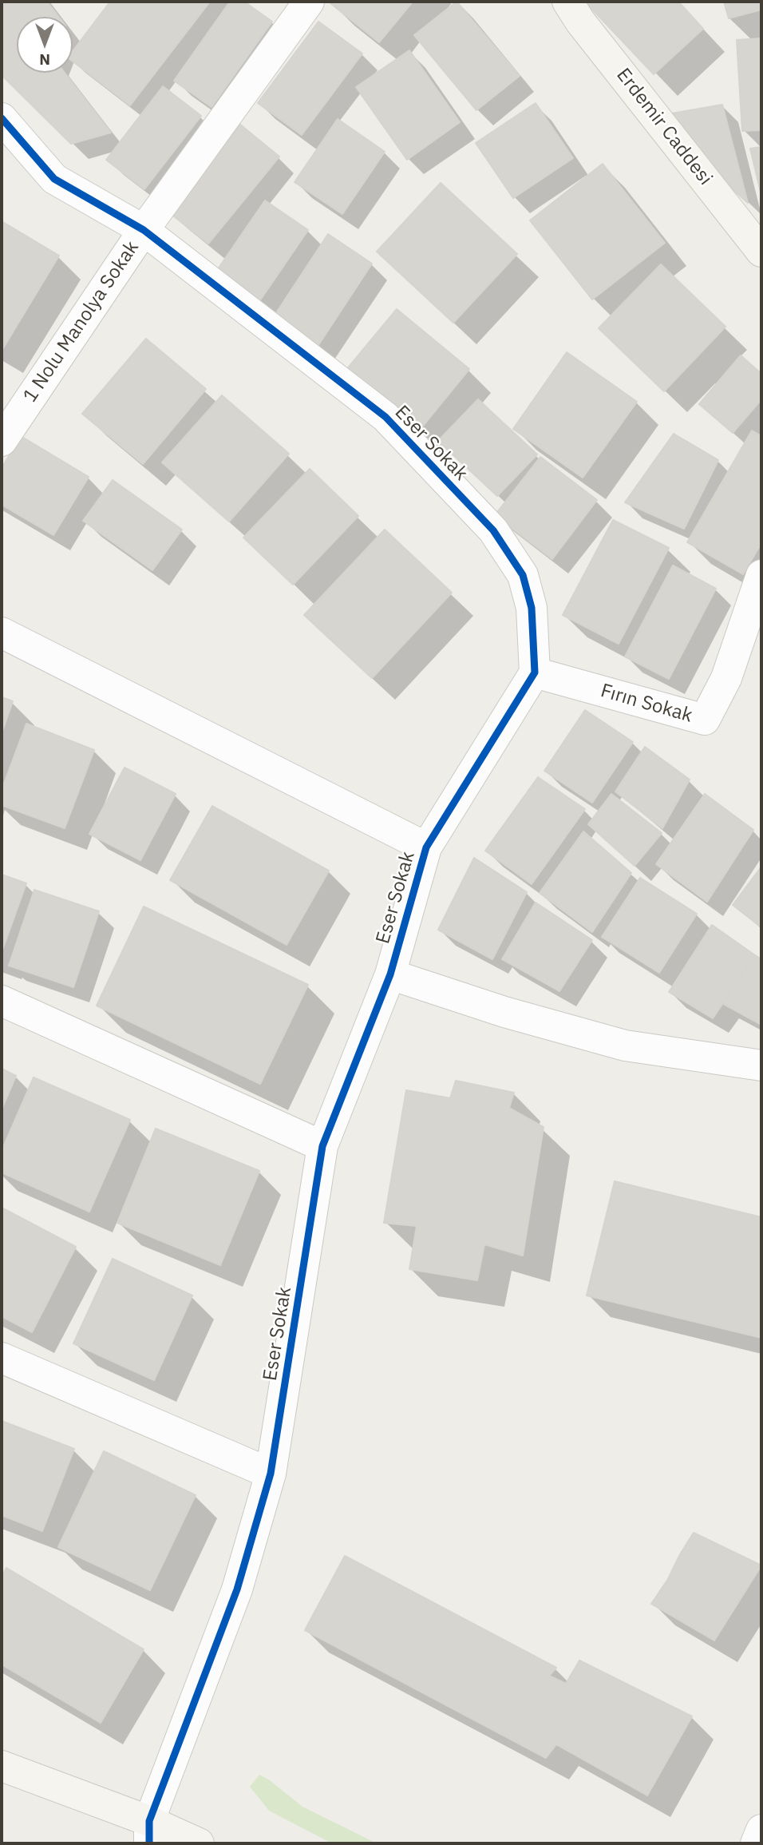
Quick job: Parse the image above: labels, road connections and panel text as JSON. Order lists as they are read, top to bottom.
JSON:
{
  "streets": {
    "main road": ["Erdemir Caddesi"],
    "street": ["1 Nolu Manolya Sokak", "Eser Sokak", "Fırın Sokak"]
  },
  "crossings": [
    ["1 Nolu Manolya Sokak", "Eser Sokak"],
    ["Eser Sokak", "Fırın Sokak"]
  ],
  "north": "bottom"
}
